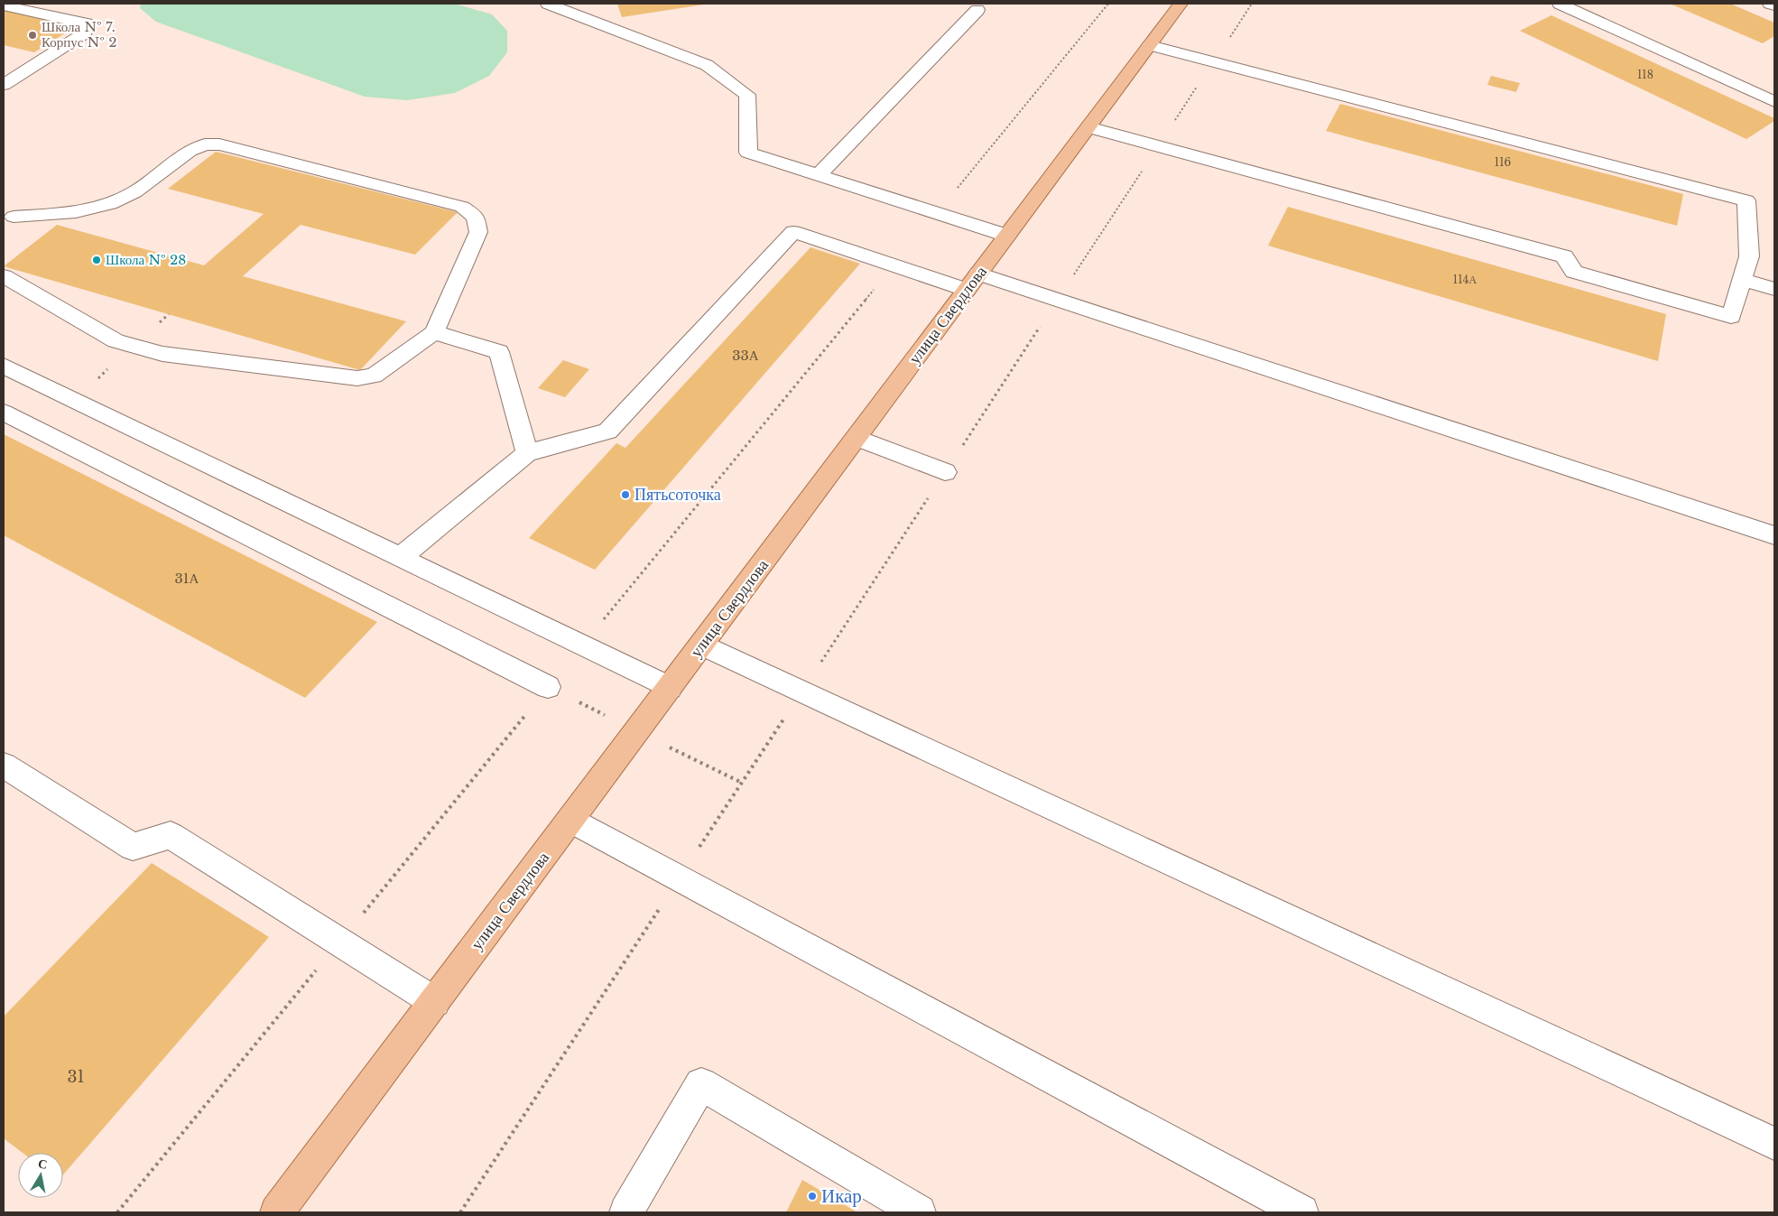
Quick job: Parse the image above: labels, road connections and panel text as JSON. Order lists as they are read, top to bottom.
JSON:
{
  "streets": {
    "main road": ["улица Свердлова"]
  },
  "places": [
    "Школа № 7. Корпус № 2",
    "Школа № 28",
    "Пятьсоточка",
    "Икар"
  ],
  "house_numbers": [
    "118",
    "116",
    "114А",
    "33А",
    "31А",
    "31"
  ],
  "north": "top"
}
